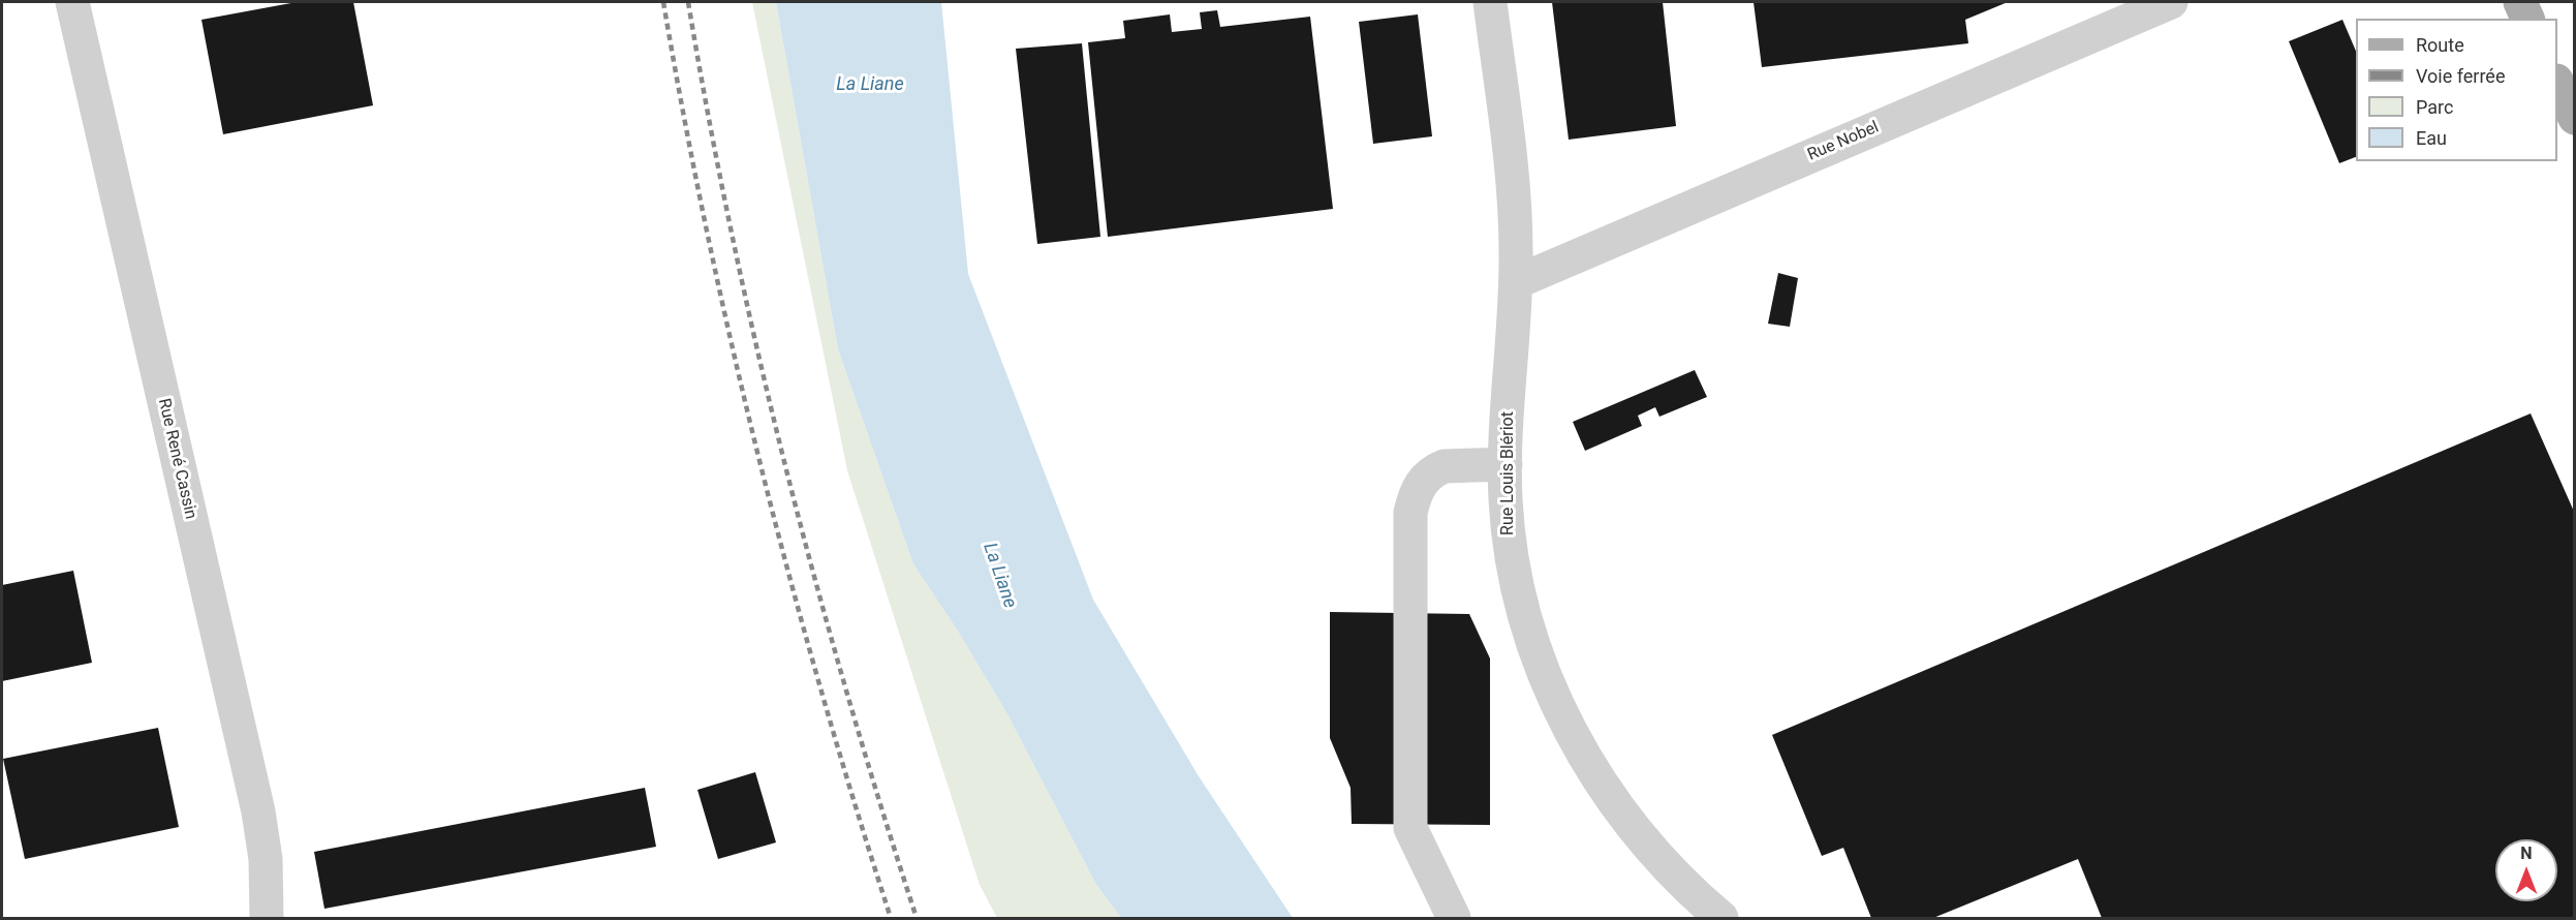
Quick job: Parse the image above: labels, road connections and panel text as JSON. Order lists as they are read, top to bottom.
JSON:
{
  "streets": {
    "street": ["Rue Nobel", "Rue René Cassin", "Rue Louis Blériot"]
  },
  "crossings": [
    ["Rue Nobel", "Rue Louis Blériot"]
  ],
  "water": ["La Liane"],
  "legend": [
    "Route",
    "Voie ferrée",
    "Parc",
    "Eau"
  ],
  "north": "top"
}
